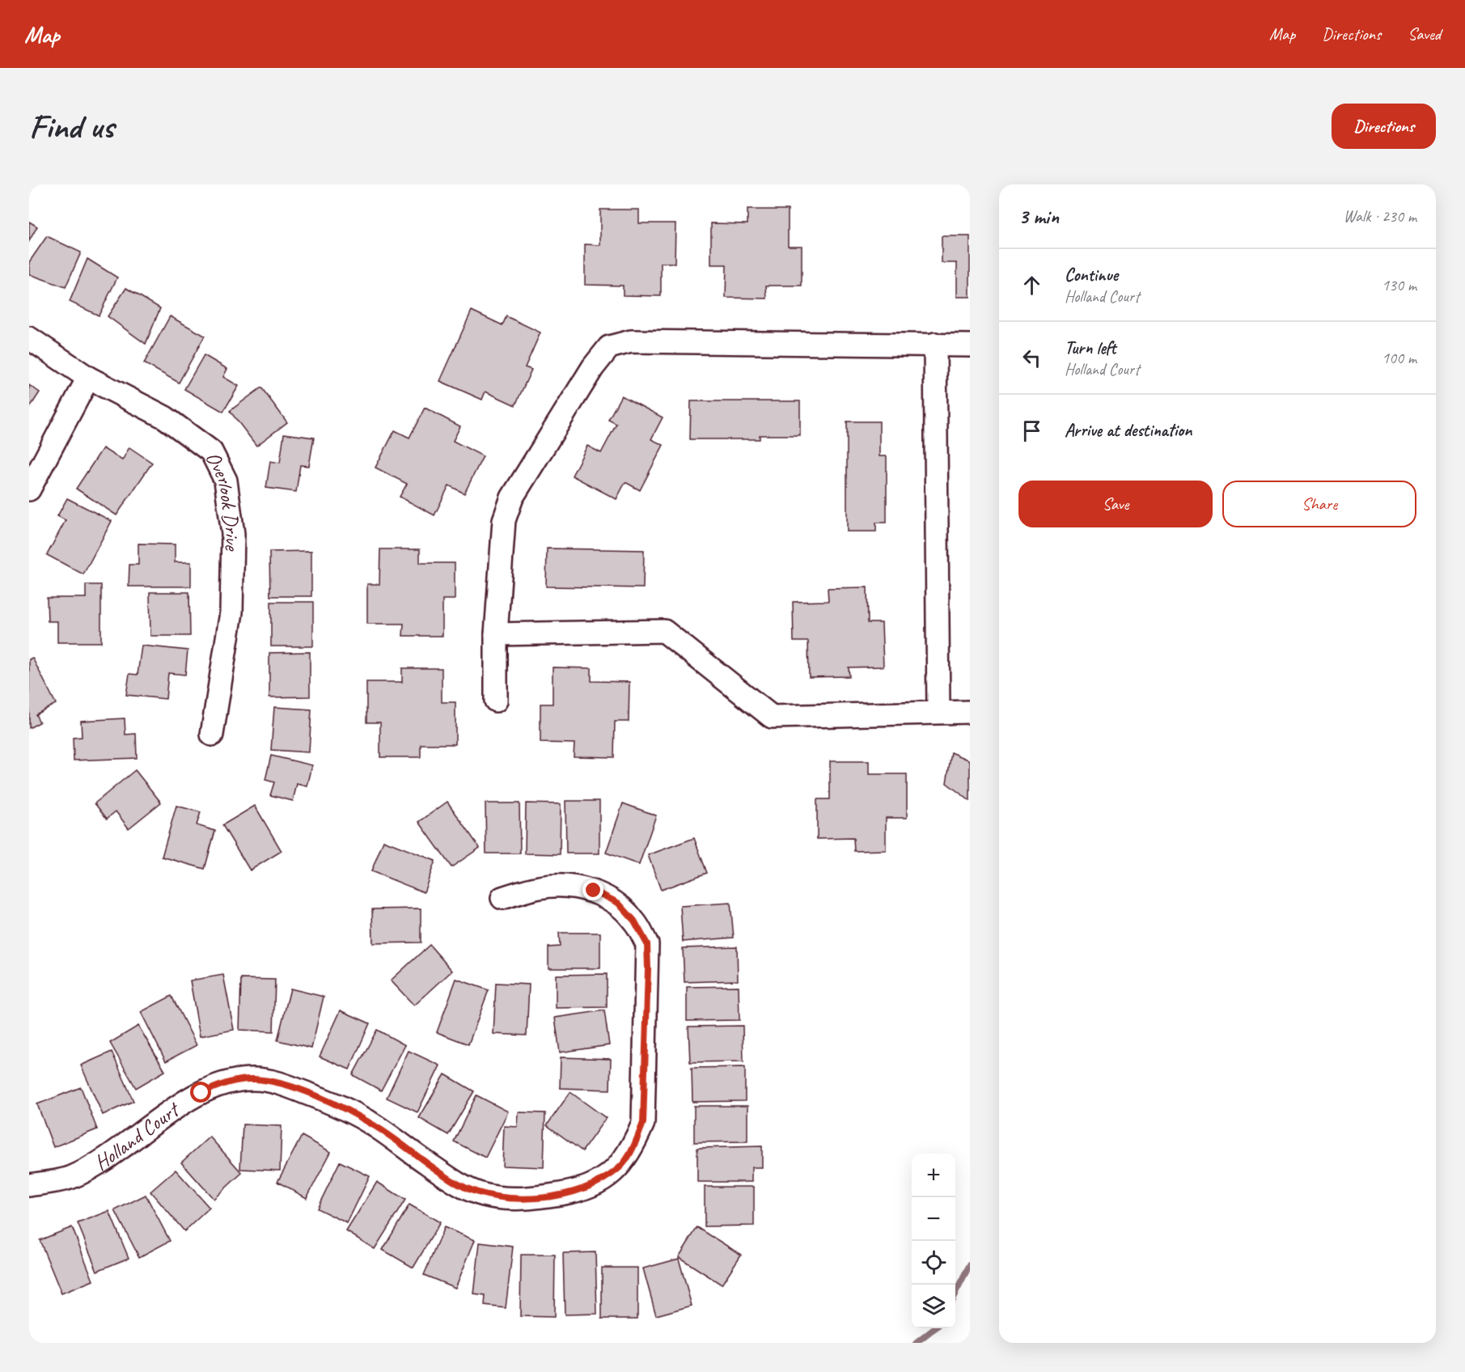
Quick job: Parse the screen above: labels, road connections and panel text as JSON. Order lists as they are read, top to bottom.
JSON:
{
  "streets": {
    "street": ["Overlook Drive", "Holland Court"]
  },
  "page": {
    "header": "Map",
    "nav": ["Map", "Directions", "Saved"],
    "buttons": [
      "Directions",
      ["Save", "Share"]
    ],
    "title": "Find us",
    "heading": ["3 min", "Walk · 230 m"],
    "list": [
      ["Continue", "Holland Court", "130 m"],
      ["Turn left", "Holland Court", "100 m"],
      "Arrive at destination"
    ],
    "map_buttons": ["+", "−"]
  }
}
